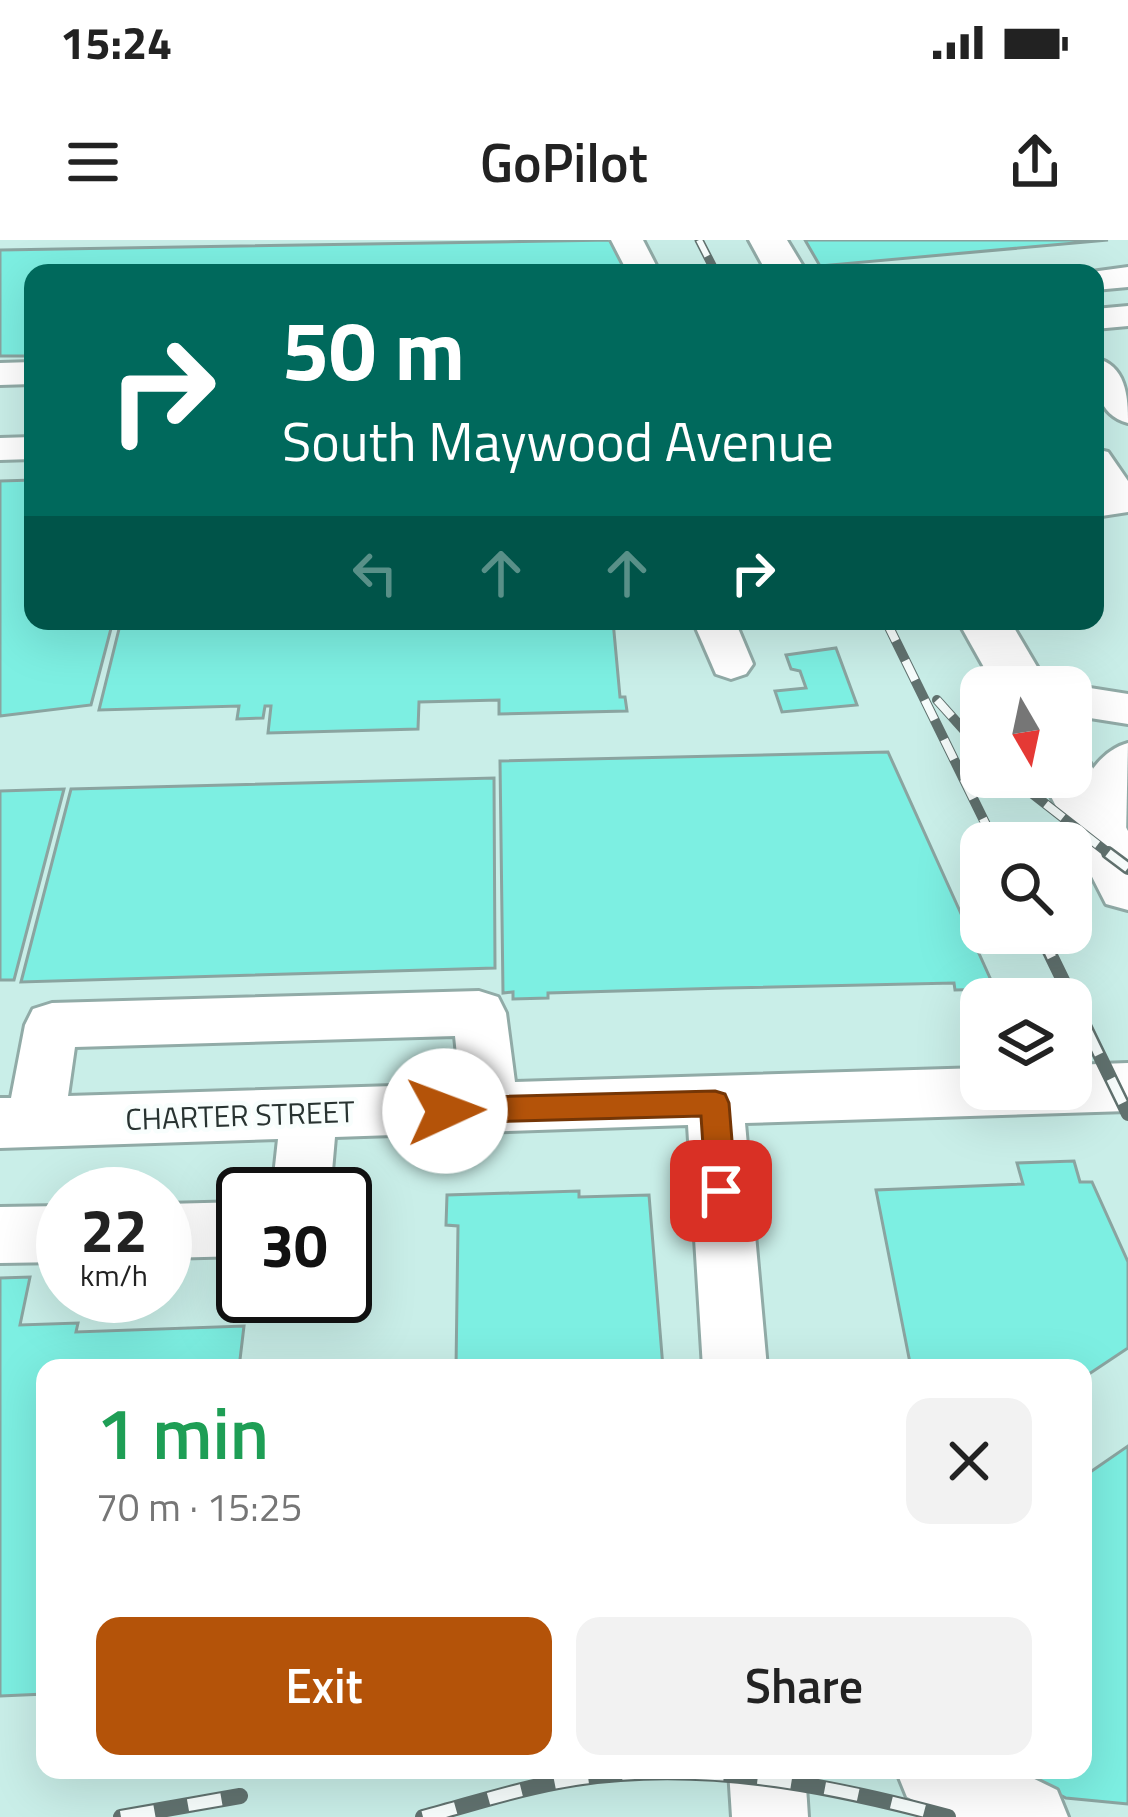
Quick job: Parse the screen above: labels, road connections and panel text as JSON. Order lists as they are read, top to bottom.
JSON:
{
  "streets": {
    "street": ["CHARTER STREET"]
  },
  "north": "bottom",
  "page": {
    "status": "15:24",
    "header": "GoPilot",
    "turn": ["50 m", "South Maywood Avenue"],
    "speed": "22 km/h",
    "limit": "30",
    "heading": ["1 min", "70 m · 15:25"],
    "buttons": ["Exit", "Share"]
  }
}
